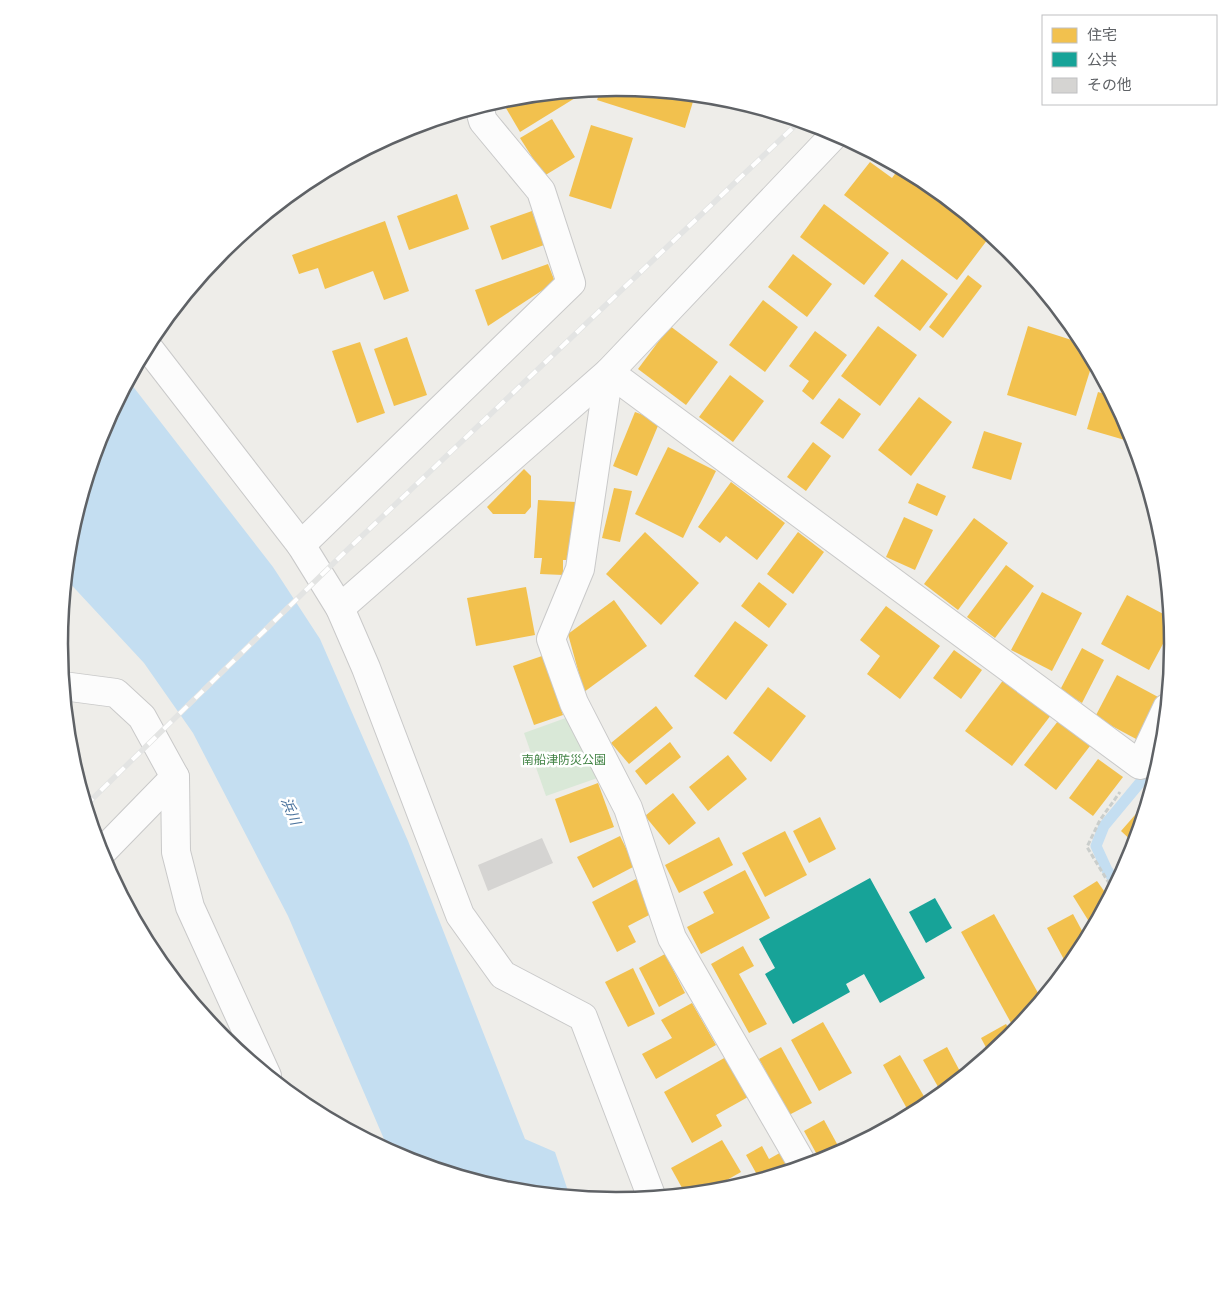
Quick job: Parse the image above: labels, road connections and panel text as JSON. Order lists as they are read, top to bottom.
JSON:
{
  "water": ["浜川"],
  "parks": ["南船津防災公園"],
  "legend": ["住宅", "公共", "その他"]
}
